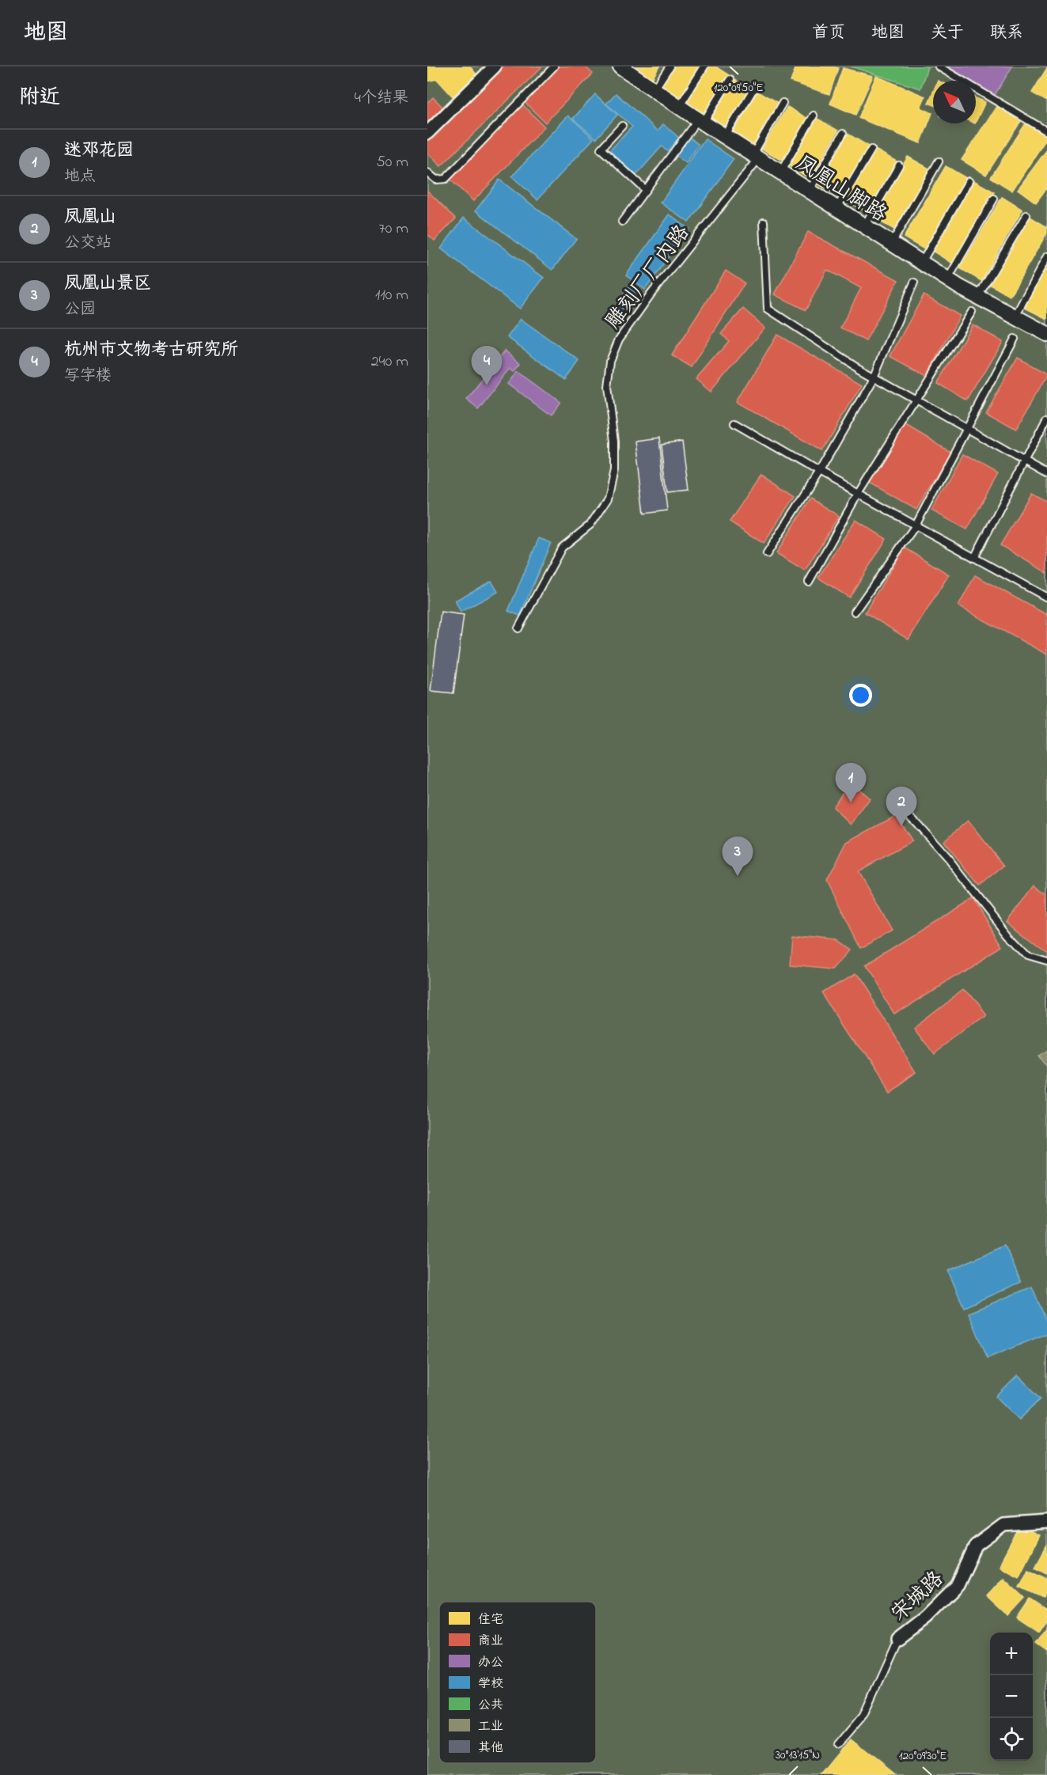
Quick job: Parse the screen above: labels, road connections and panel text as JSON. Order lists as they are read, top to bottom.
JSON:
{
  "streets": {
    "street": ["凤凰山脚路", "宋城路"],
    "lane": ["雕刻厂厂内路"]
  },
  "crossings": [
    ["凤凰山脚路", "雕刻厂厂内路"]
  ],
  "legend": [
    "住宅",
    "商业",
    "办公",
    "学校",
    "公共",
    "工业",
    "其他"
  ],
  "north": "top left",
  "page": {
    "header": "地图",
    "nav": [
      "首页",
      "地图",
      "关于",
      "联系"
    ],
    "heading": ["附近", "4个结果"],
    "list": [
      {
        "mark": "1",
        "name": "迷邓花园",
        "note": "地点",
        "value": "50 m"
      },
      {
        "mark": "2",
        "name": "凤凰山",
        "note": "公交站",
        "value": "70 m"
      },
      {
        "mark": "3",
        "name": "凤凰山景区",
        "note": "公园",
        "value": "110 m"
      },
      {
        "mark": "4",
        "name": "杭州市文物考古研究所",
        "note": "写字楼",
        "value": "240 m"
      }
    ],
    "pins": [
      "4",
      "1",
      "2",
      "3"
    ],
    "map_buttons": ["+", "−"]
  },
  "coordinates": ["120°09'50\"E", "30°13'15\"N", "120°09'30\"E"]
}
